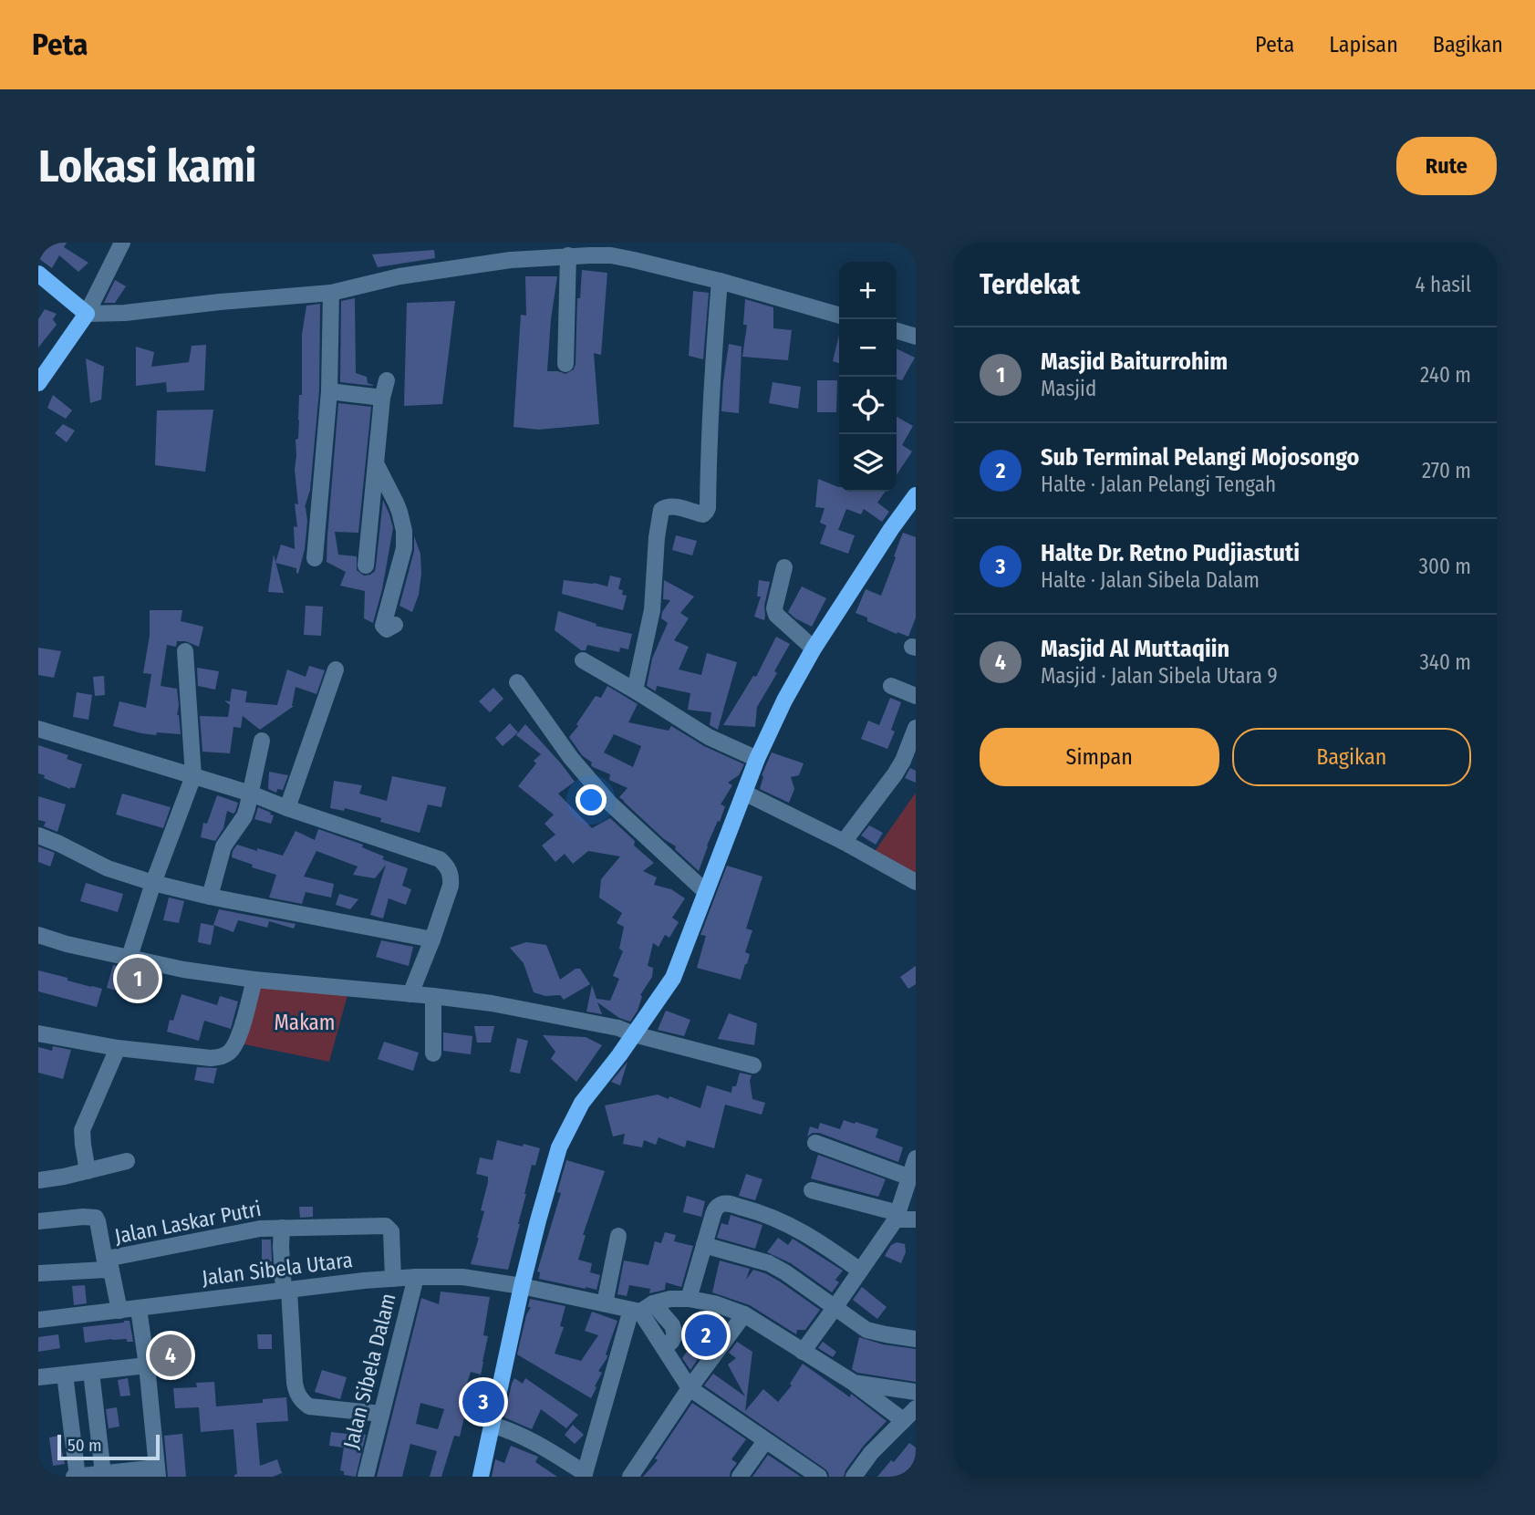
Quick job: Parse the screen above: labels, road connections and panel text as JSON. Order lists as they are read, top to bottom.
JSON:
{
  "streets": {
    "street": ["Jalan Laskar Putri", "Jalan Sibela Utara", "Jalan Sibela Dalam"]
  },
  "crossings": [
    ["Jalan Laskar Putri", "Jalan Sibela Utara"],
    ["Jalan Sibela Utara", "Jalan Sibela Dalam"]
  ],
  "parks": ["Makam"],
  "scale_bar": "50 m",
  "page": {
    "header": "Peta",
    "nav": ["Peta", "Lapisan", "Bagikan"],
    "buttons": [
      "Rute",
      ["Simpan", "Bagikan"]
    ],
    "title": "Lokasi kami",
    "heading": ["Terdekat", "4 hasil"],
    "map_buttons": ["+", "−"],
    "list": [
      {
        "mark": "1",
        "name": "Masjid Baiturrohim",
        "note": "Masjid",
        "value": "240 m"
      },
      {
        "mark": "2",
        "name": "Sub Terminal Pelangi Mojosongo",
        "note": "Halte · Jalan Pelangi Tengah",
        "value": "270 m"
      },
      {
        "mark": "3",
        "name": "Halte Dr. Retno Pudjiastuti",
        "note": "Halte · Jalan Sibela Dalam",
        "value": "300 m"
      },
      {
        "mark": "4",
        "name": "Masjid Al Muttaqiin",
        "note": "Masjid · Jalan Sibela Utara 9",
        "value": "340 m"
      }
    ],
    "pins": [
      "1",
      "2",
      "4",
      "3"
    ],
    "scale": "50 m"
  }
}
